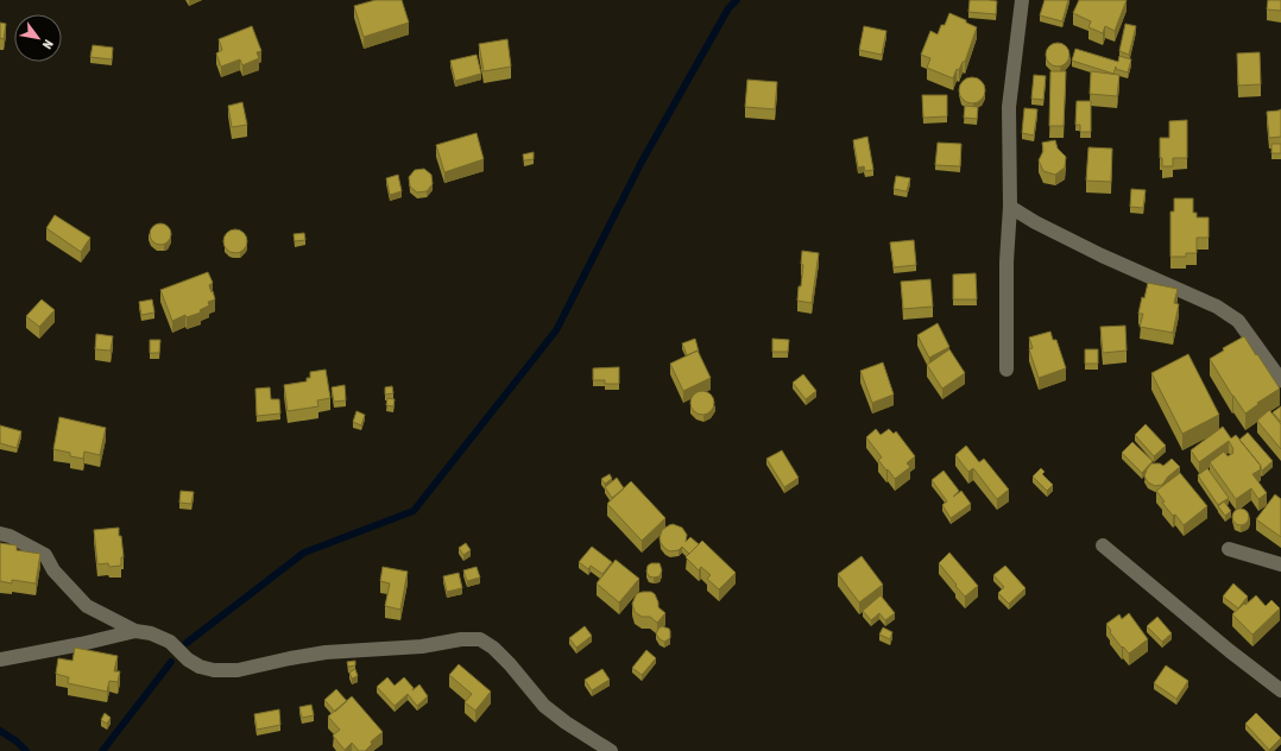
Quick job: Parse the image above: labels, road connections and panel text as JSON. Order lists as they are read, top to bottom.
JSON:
{
  "north": "bottom right"
}
